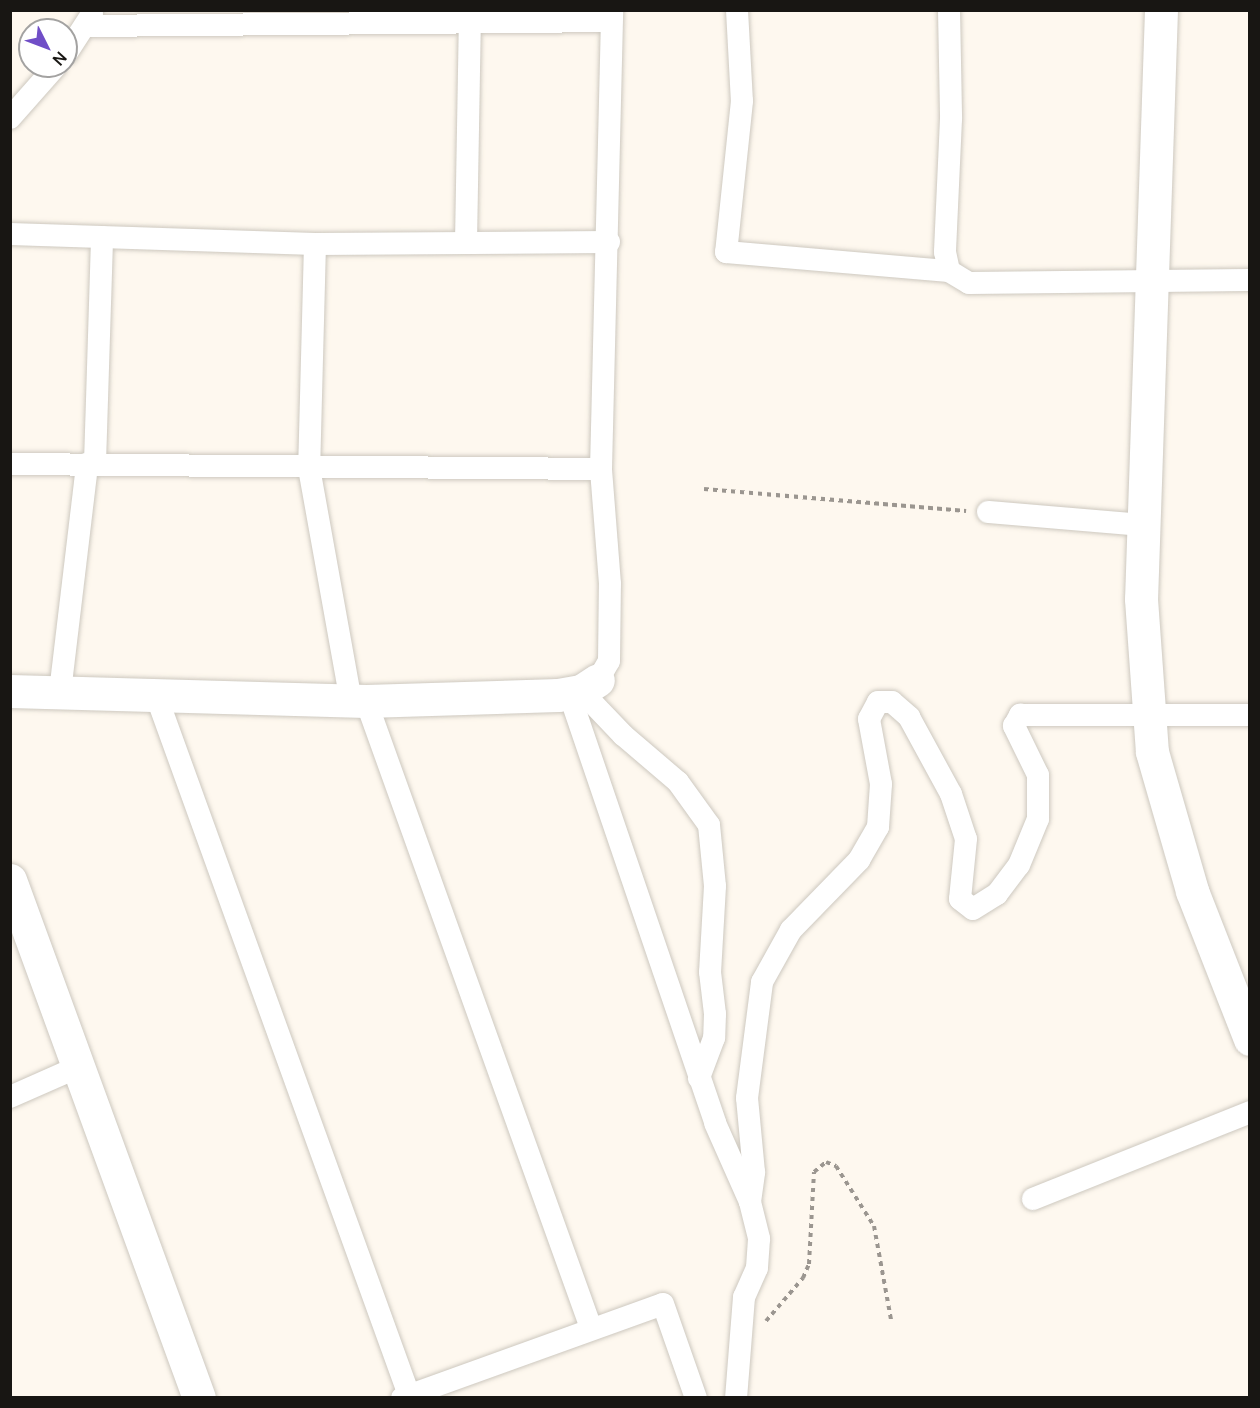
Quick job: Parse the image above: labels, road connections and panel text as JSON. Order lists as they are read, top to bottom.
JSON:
{
  "north": "bottom right"
}
